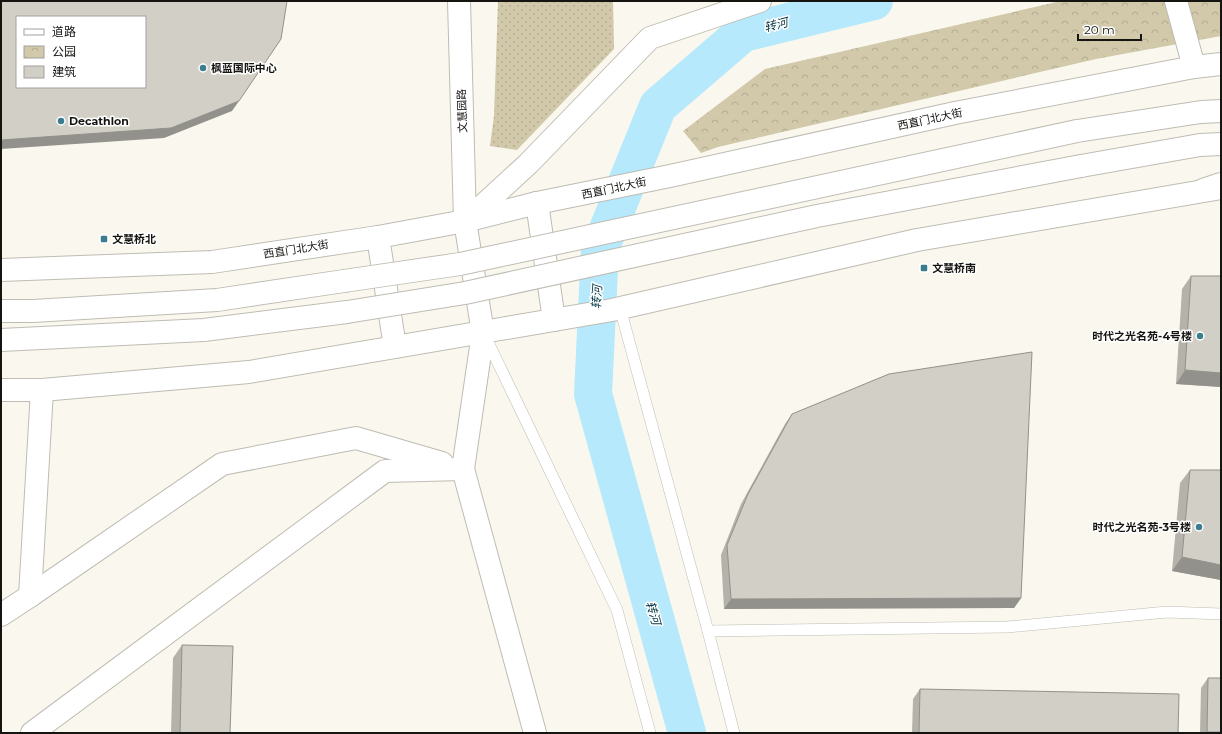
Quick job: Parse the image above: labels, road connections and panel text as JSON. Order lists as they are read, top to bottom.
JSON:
{
  "streets": {
    "main road": ["文慧园路", "西直门北大街"]
  },
  "crossings": [
    ["文慧园路", "西直门北大街"]
  ],
  "water": ["转河"],
  "places": {
    "other": [
      "枫蓝国际中心",
      "Decathlon",
      "时代之光名苑-4号楼",
      "时代之光名苑-3号楼"
    ],
    "transit": ["文慧桥北", "文慧桥南"]
  },
  "legend": ["道路", "公园", "建筑"],
  "scale_bar": "20 m"
}
